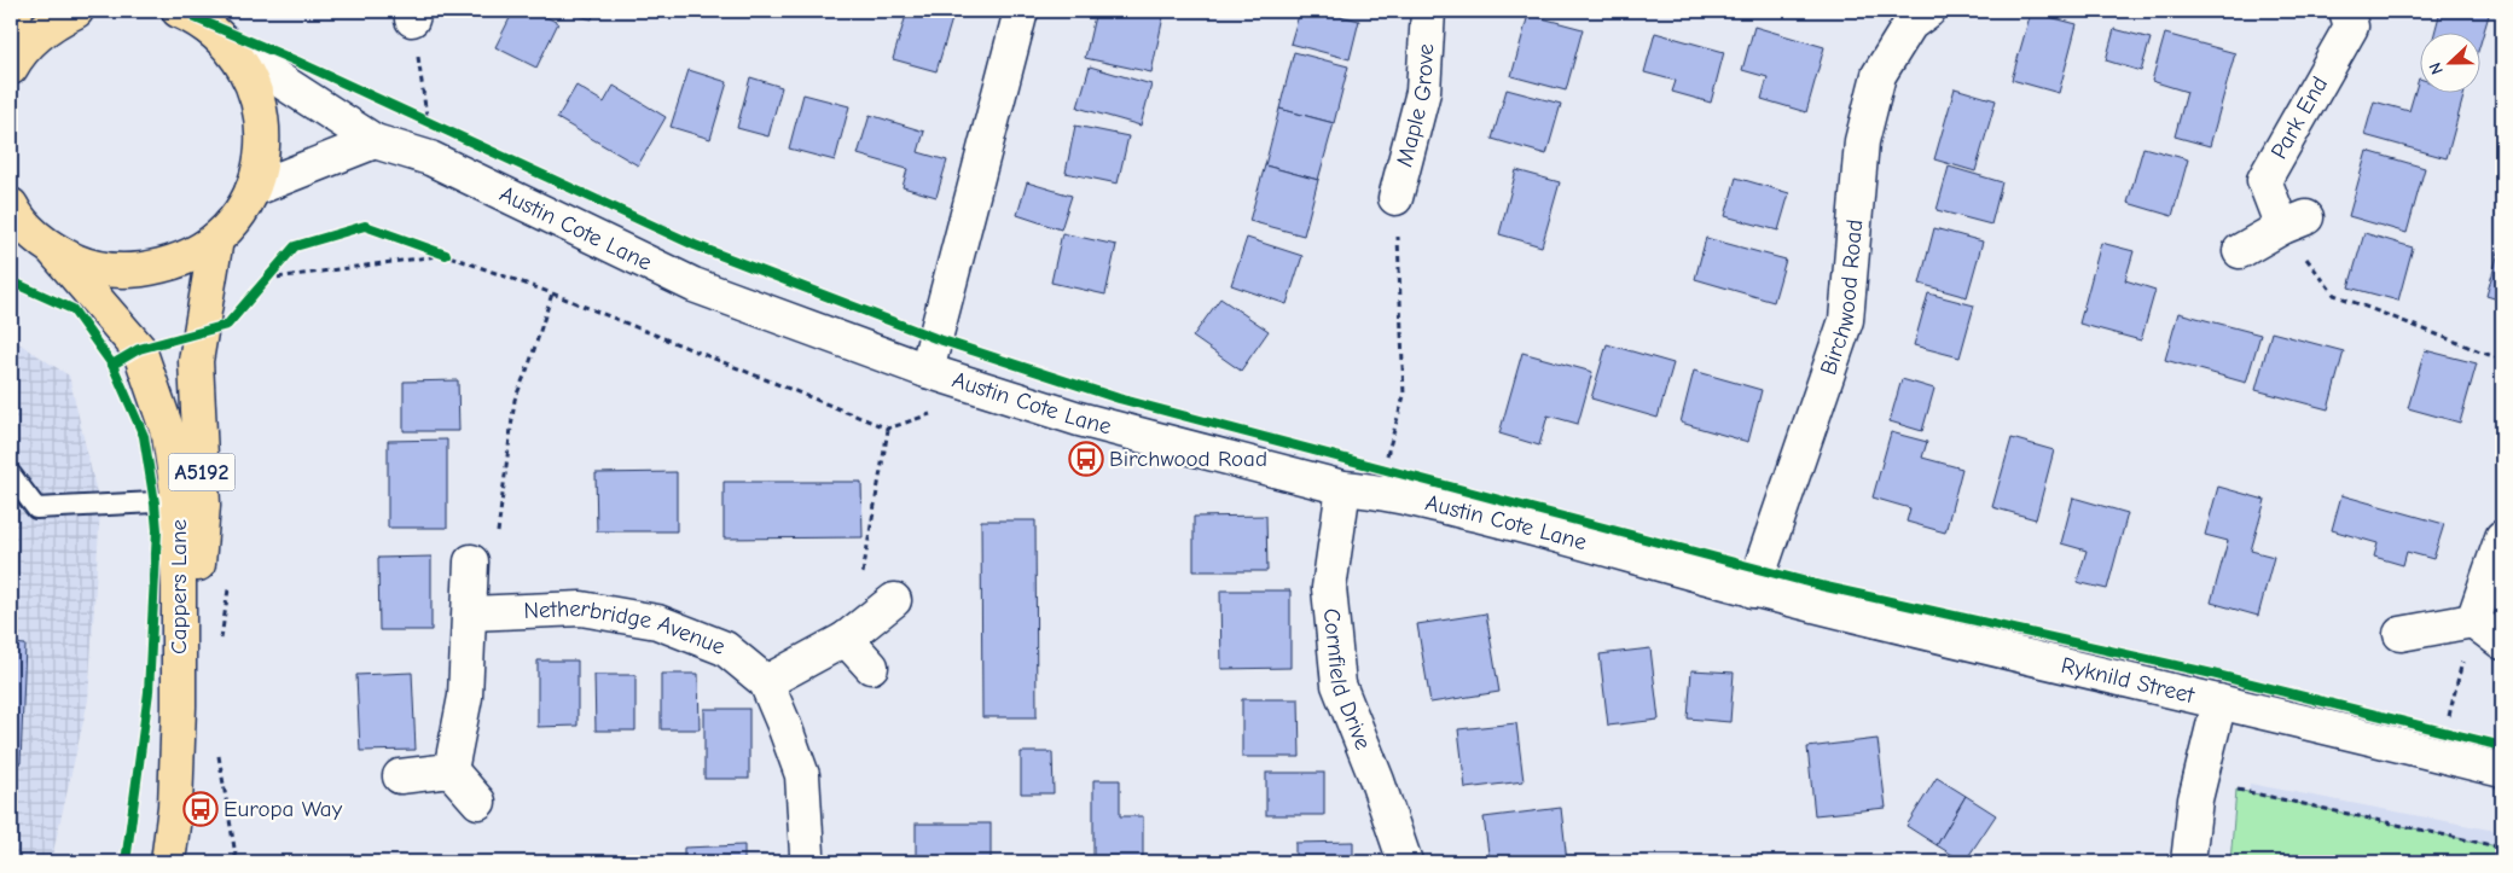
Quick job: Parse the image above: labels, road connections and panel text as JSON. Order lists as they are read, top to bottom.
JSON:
{
  "streets": {
    "highway": ["A5192", "Cappers Lane"],
    "street": [
      "Maple Grove",
      "Park End",
      "Austin Cote Lane",
      "Birchwood Road",
      "Netherbridge Avenue",
      "Cornfield Drive",
      "Ryknild Street"
    ]
  },
  "crossings": [
    ["Austin Cote Lane", "Birchwood Road"],
    ["Austin Cote Lane", "Cornfield Drive"],
    ["Austin Cote Lane", "Ryknild Street"],
    ["Birchwood Road", "Ryknild Street"]
  ],
  "places": {
    "bus stop": ["Birchwood Road", "Europa Way"]
  },
  "north": "left"
}
